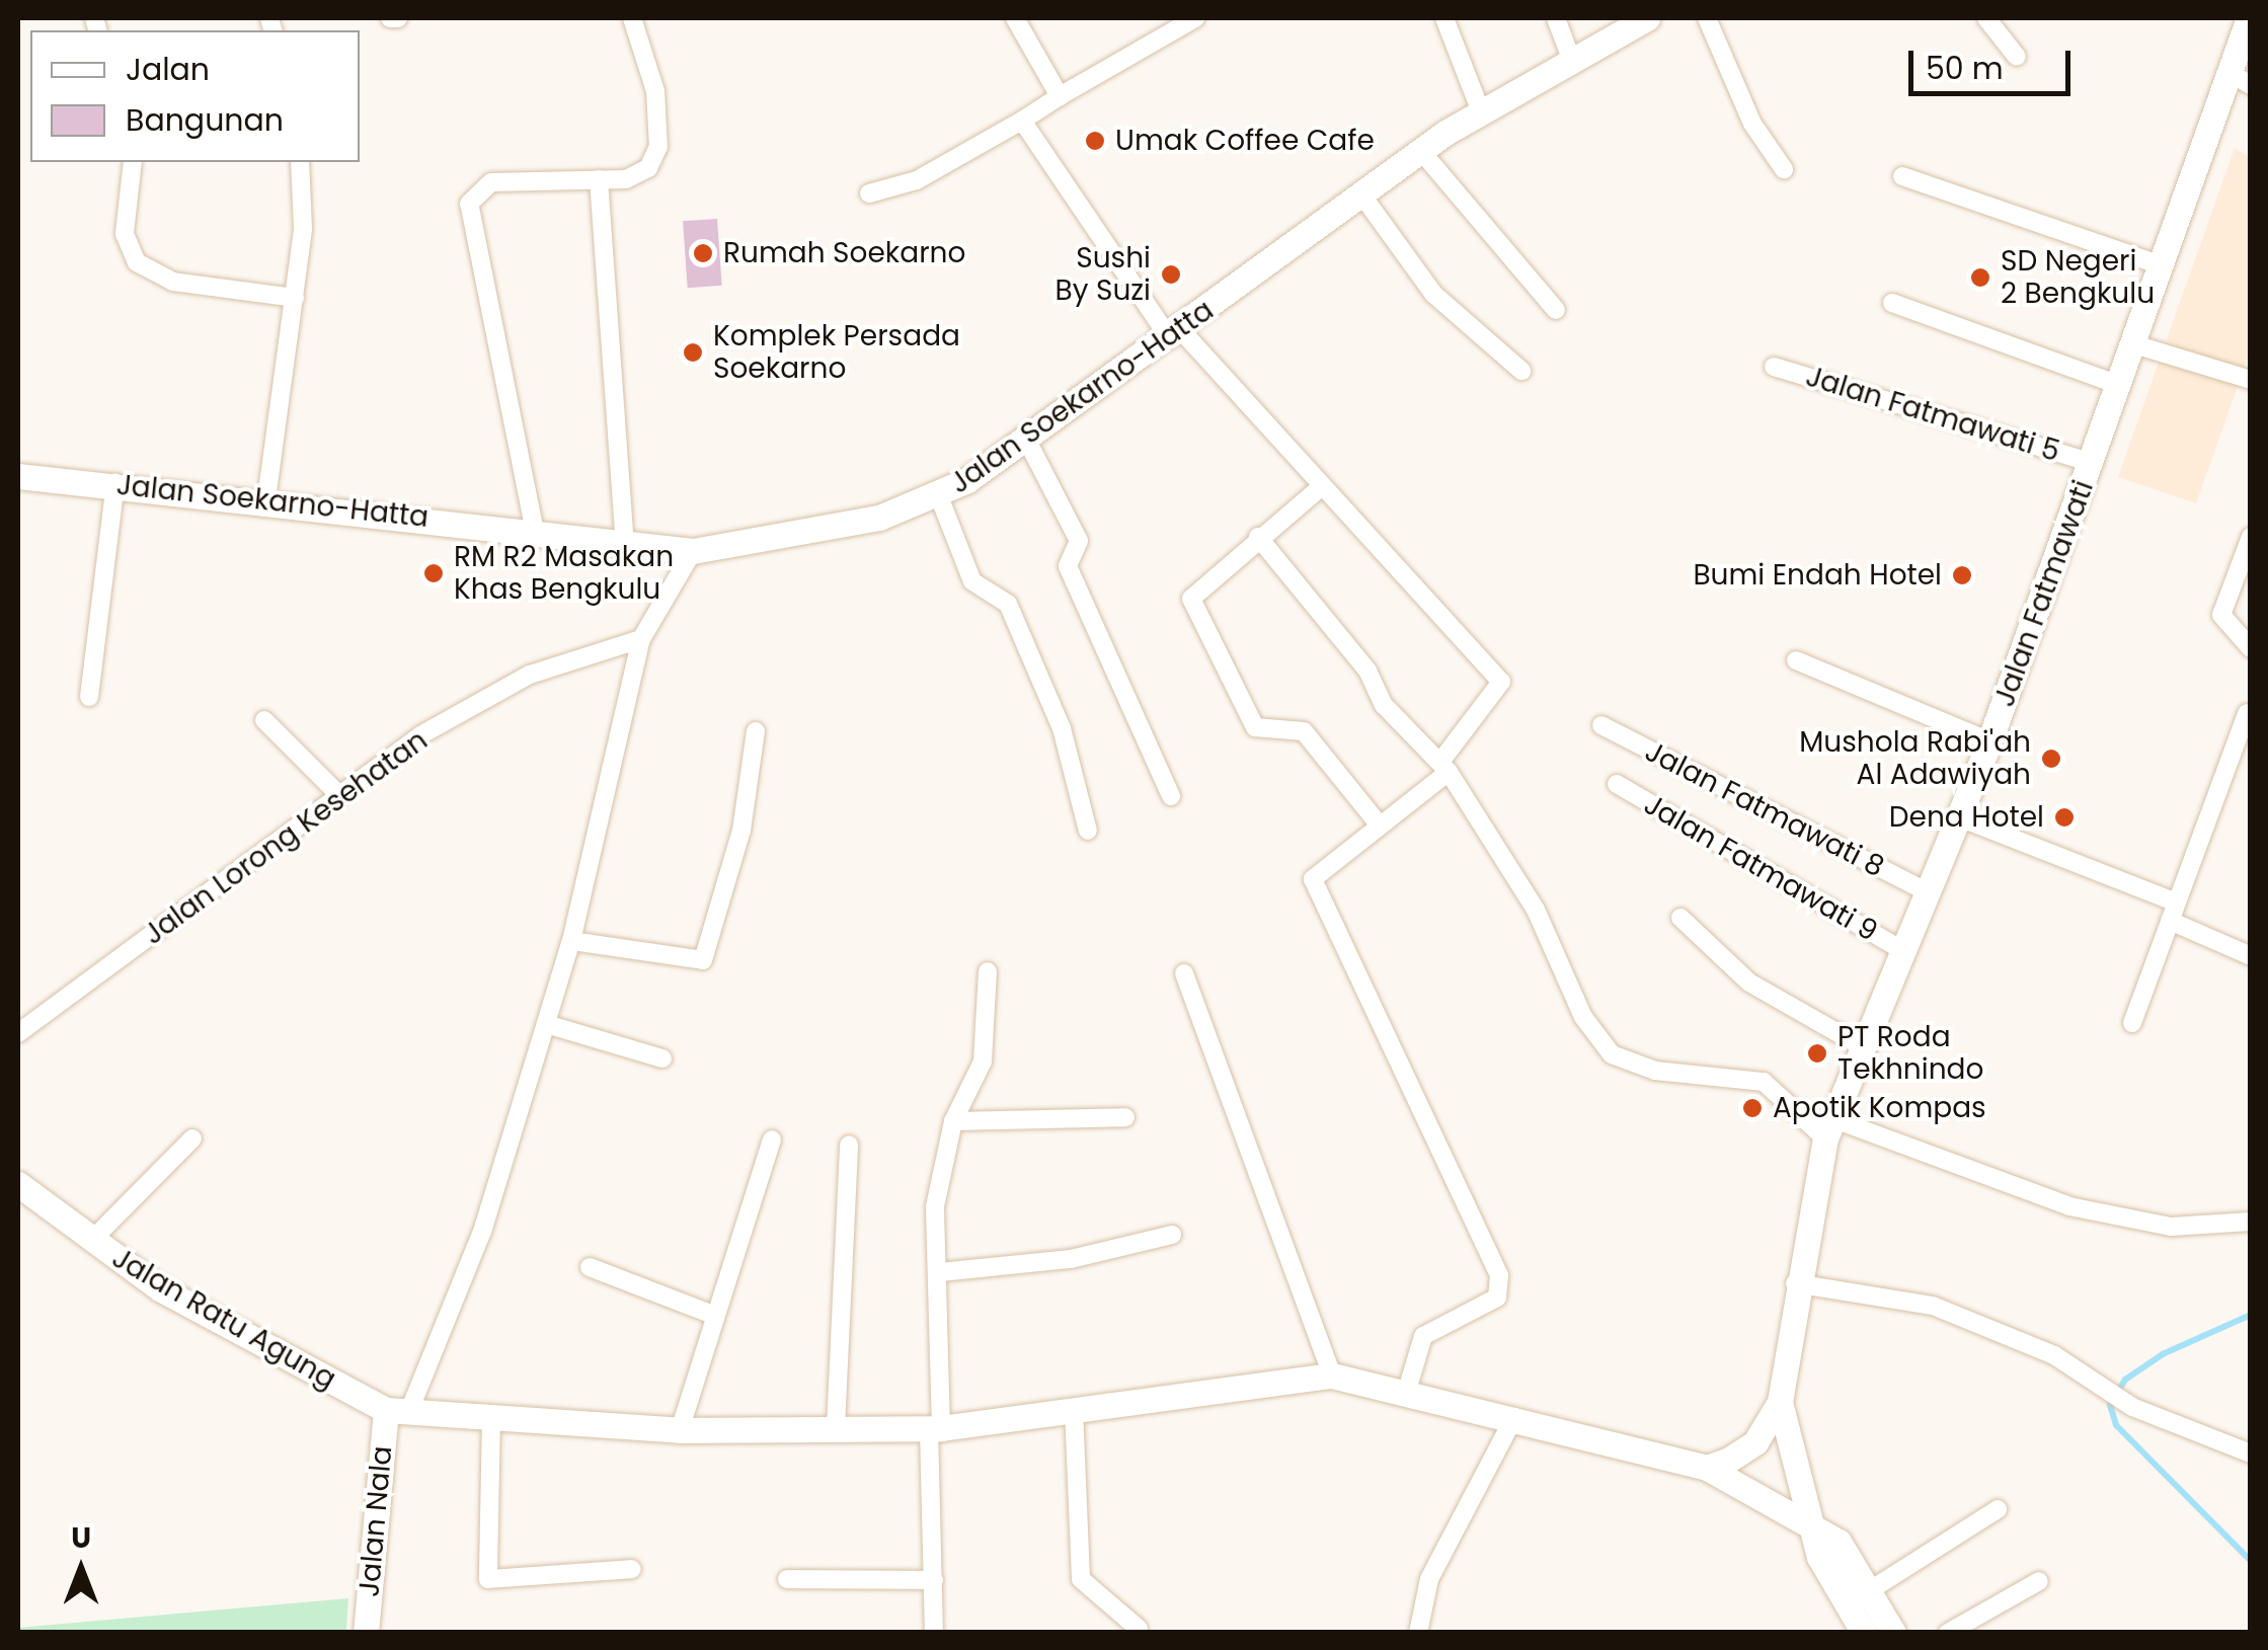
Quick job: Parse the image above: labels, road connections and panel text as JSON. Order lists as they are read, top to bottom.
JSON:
{
  "streets": {
    "street": [
      "Jalan Soekarno-Hatta",
      "Jalan Fatmawati 5",
      "Jalan Fatmawati",
      "Jalan Fatmawati 8",
      "Jalan Lorong Kesehatan",
      "Jalan Fatmawati 9",
      "Jalan Ratu Agung",
      "Jalan Nala"
    ]
  },
  "crossings": [
    ["Jalan Fatmawati 5", "Jalan Fatmawati"],
    ["Jalan Fatmawati", "Jalan Fatmawati 8"],
    ["Jalan Fatmawati", "Jalan Fatmawati 9"],
    ["Jalan Ratu Agung", "Jalan Nala"]
  ],
  "places": [
    "Umak Coffee Cafe",
    "Rumah Soekarno",
    "Sushi By Suzi",
    "SD Negeri 2 Bengkulu",
    "Komplek Persada Soekarno",
    "RM R2 Masakan Khas Bengkulu",
    "Bumi Endah Hotel",
    "Mushola Rabi'ah Al Adawiyah",
    "Dena Hotel",
    "PT Roda Tekhnindo",
    "Apotik Kompas"
  ],
  "legend": ["Jalan", "Bangunan"],
  "scale_bar": "50 m",
  "north": "top"
}
